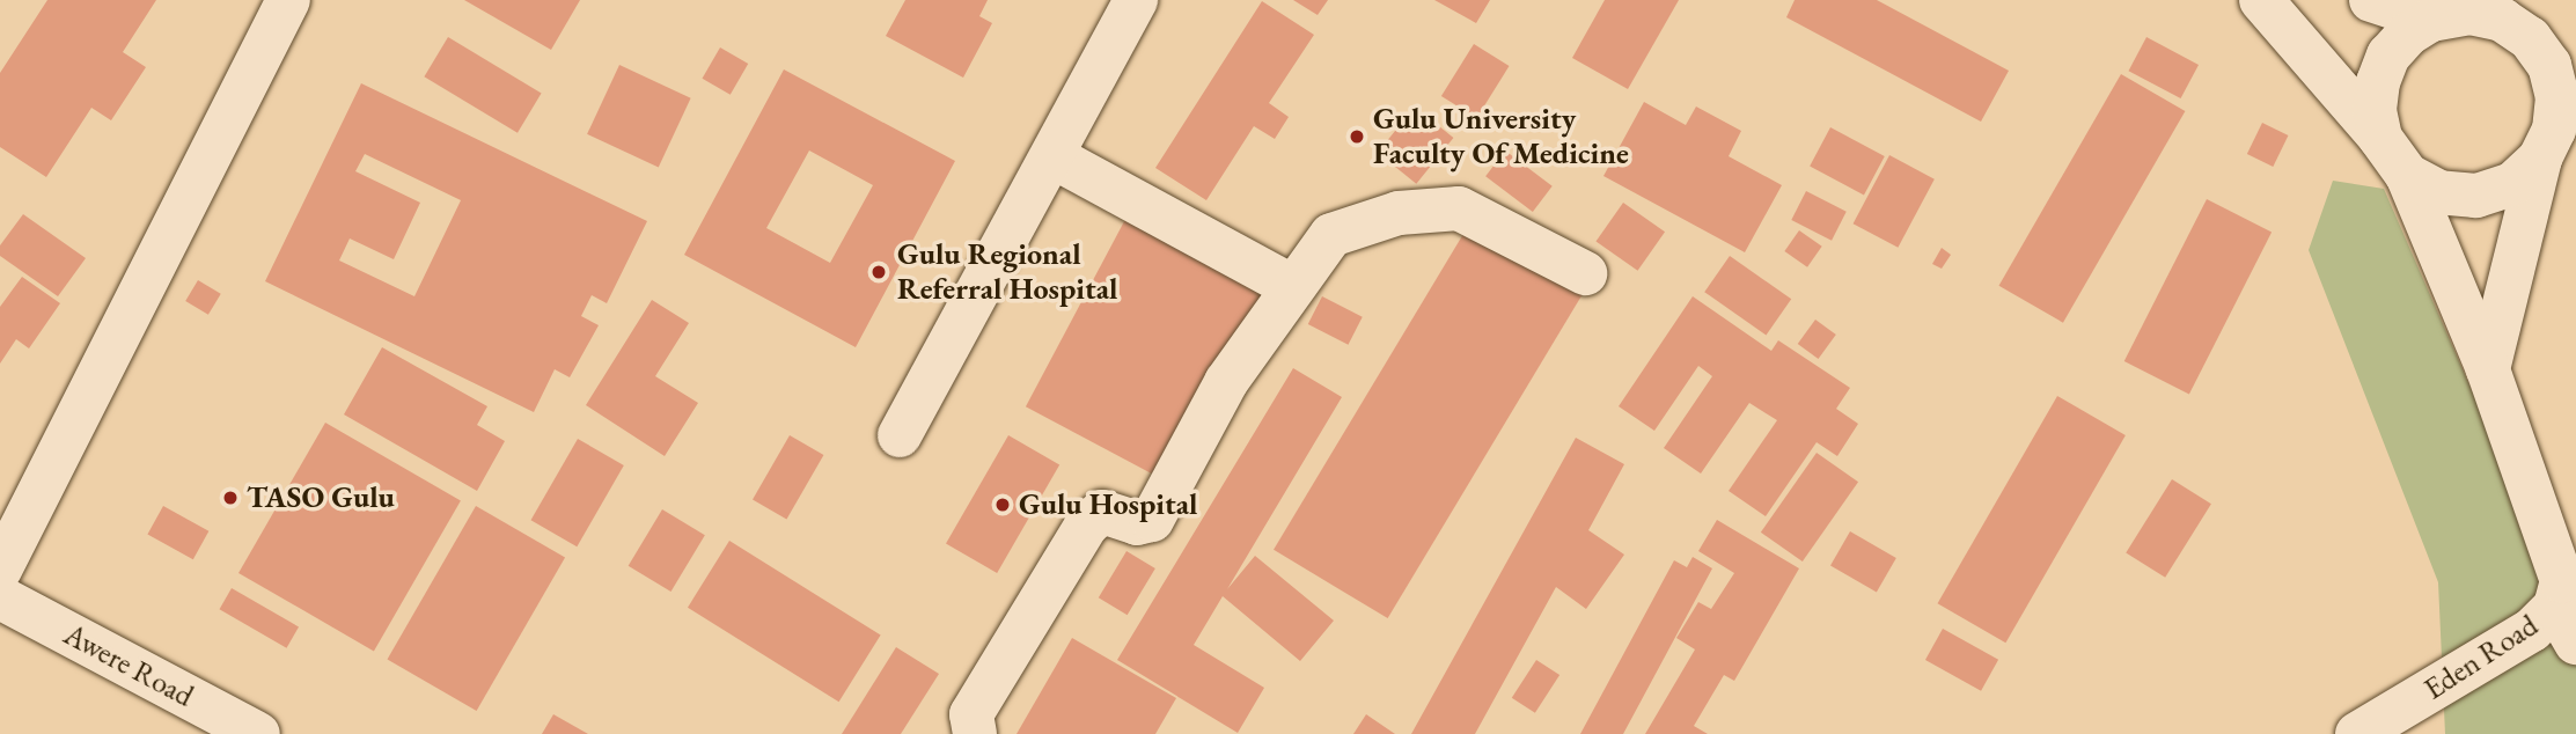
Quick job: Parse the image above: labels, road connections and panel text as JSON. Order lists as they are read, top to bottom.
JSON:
{
  "streets": {
    "street": ["Eden Road", "Awere Road"]
  },
  "places": [
    "Gulu University Faculty Of Medicine",
    "Gulu Regional Referral Hospital",
    "TASO Gulu",
    "Gulu Hospital"
  ]
}
